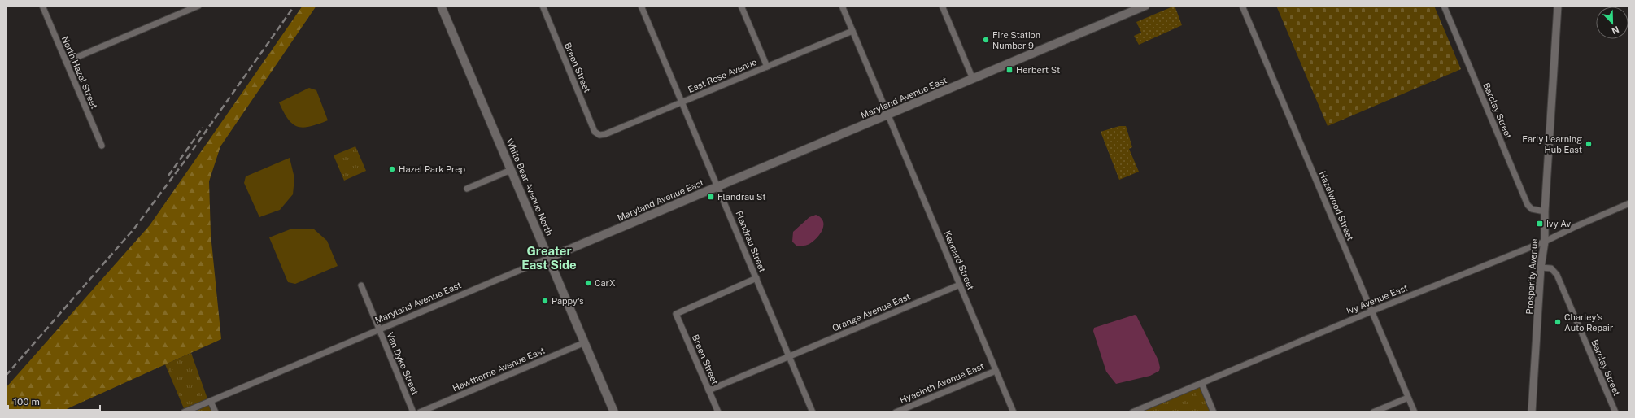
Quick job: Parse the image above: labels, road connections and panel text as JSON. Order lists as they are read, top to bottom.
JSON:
{
  "streets": {
    "main road": ["Maryland Avenue East", "White Bear Avenue North"],
    "street": [
      "Breen Street",
      "North Hazel Street",
      "East Rose Avenue",
      "Barclay Street",
      "Hazelwood Street",
      "Flandrau Street",
      "Kennard Street",
      "Prosperity Avenue",
      "Ivy Avenue East",
      "Orange Avenue East",
      "Van Dyke Street",
      "Hawthorne Avenue East",
      "Hyacinth Avenue East"
    ]
  },
  "crossings": [
    ["Breen Street", "East Rose Avenue"],
    ["Breen Street", "Flandrau Street"],
    ["Breen Street", "Orange Avenue East"],
    ["East Rose Avenue", "Flandrau Street"],
    ["East Rose Avenue", "Kennard Street"],
    ["Maryland Avenue East", "White Bear Avenue North"],
    ["Maryland Avenue East", "Flandrau Street"],
    ["Maryland Avenue East", "Kennard Street"],
    ["Maryland Avenue East", "Van Dyke Street"],
    ["Barclay Street", "Prosperity Avenue"],
    ["White Bear Avenue North", "Hawthorne Avenue East"],
    ["Hazelwood Street", "Ivy Avenue East"],
    ["Flandrau Street", "Orange Avenue East"],
    ["Kennard Street", "Orange Avenue East"],
    ["Kennard Street", "Hyacinth Avenue East"],
    ["Prosperity Avenue", "Ivy Avenue East"]
  ],
  "districts": ["Greater East Side"],
  "places": {
    "other": [
      "Fire Station Number 9",
      "Early Learning Hub East",
      "Hazel Park Prep",
      "CarX",
      "Pappy's",
      "Charley's Auto Repair"
    ],
    "transit": ["Herbert St", "Flandrau St", "Ivy Av"]
  },
  "scale_bar": "100 m",
  "north": "bottom right"
}
